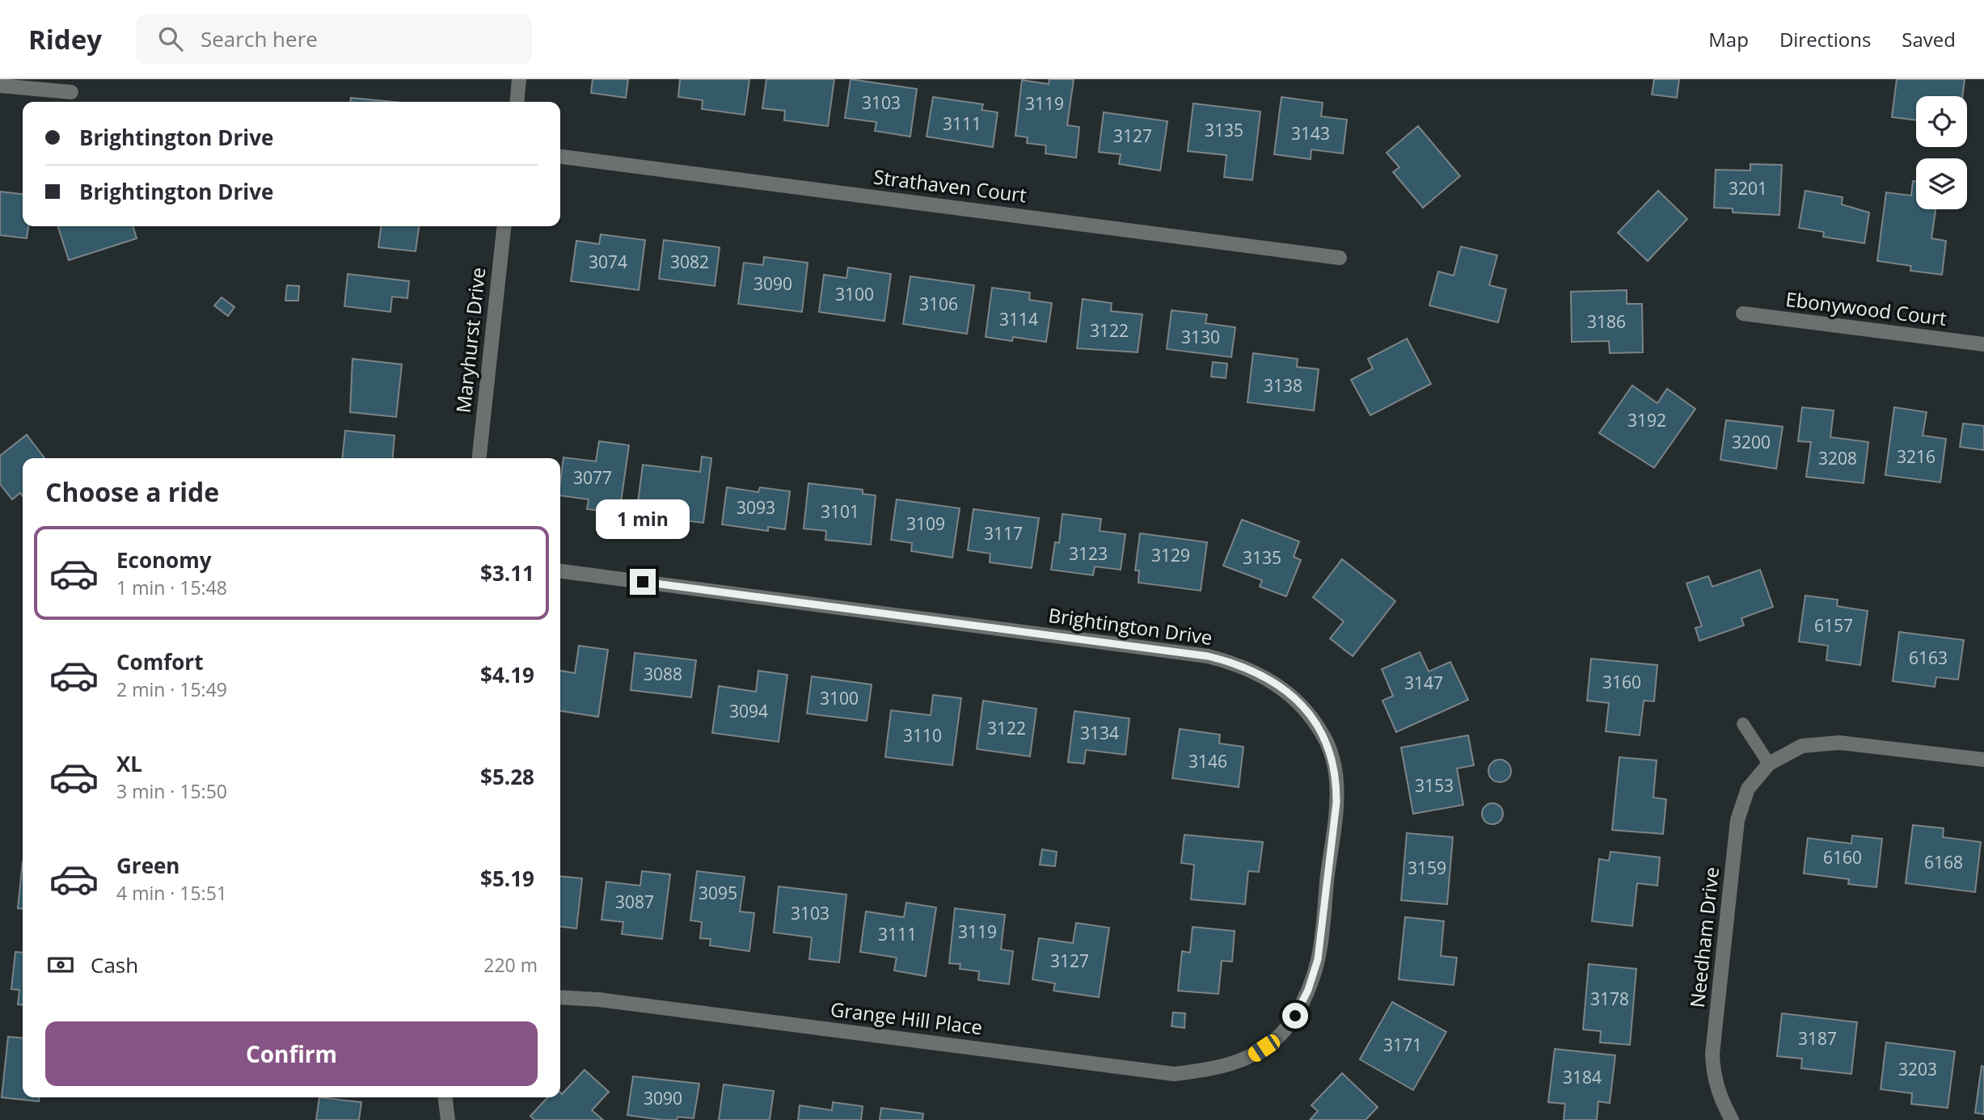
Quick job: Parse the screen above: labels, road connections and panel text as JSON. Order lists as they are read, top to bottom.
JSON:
{
  "streets": {
    "street": [
      "Strathaven Court",
      "Ebonywood Court",
      "Maryhurst Drive",
      "Brightington Drive",
      "Needham Drive",
      "Grange Hill Place"
    ]
  },
  "crossings": [
    ["Brightington Drive", "Grange Hill Place"]
  ],
  "house_numbers": [
    "3103",
    "3119",
    "3111",
    "3135",
    "3143",
    "3127",
    "3201",
    "3074",
    "3082",
    "3090",
    "3100",
    "3106",
    "3114",
    "3186",
    "3122",
    "3130",
    "3138",
    "3192",
    "3200",
    "3216",
    "3208",
    "3077",
    "3093",
    "3101",
    "3109",
    "3117",
    "3123",
    "3129",
    "3135",
    "6157",
    "6163",
    "3088",
    "3160",
    "3147",
    "3100",
    "3094",
    "3122",
    "3134",
    "3110",
    "3146",
    "3153",
    "6160",
    "6168",
    "3159",
    "3095",
    "3087",
    "3103",
    "3119",
    "3111",
    "3127",
    "3178",
    "3187",
    "3171",
    "3203",
    "3184",
    "3090"
  ],
  "page": {
    "header": "Ridey",
    "search": "Search here",
    "nav": ["Map", "Directions", "Saved"],
    "banner": ["Brightington Drive", "Brightington Drive"],
    "heading": "Choose a ride",
    "bubble": "1 min",
    "list": [
      {
        "name": "Economy",
        "note": "1 min · 15:48",
        "value": "$3.11"
      },
      {
        "name": "Comfort",
        "note": "2 min · 15:49",
        "value": "$4.19"
      },
      {
        "name": "XL",
        "note": "3 min · 15:50",
        "value": "$5.28"
      },
      {
        "name": "Green",
        "note": "4 min · 15:51",
        "value": "$5.19"
      }
    ],
    "pay": ["Cash", "220 m"],
    "buttons": "Confirm"
  }
}
